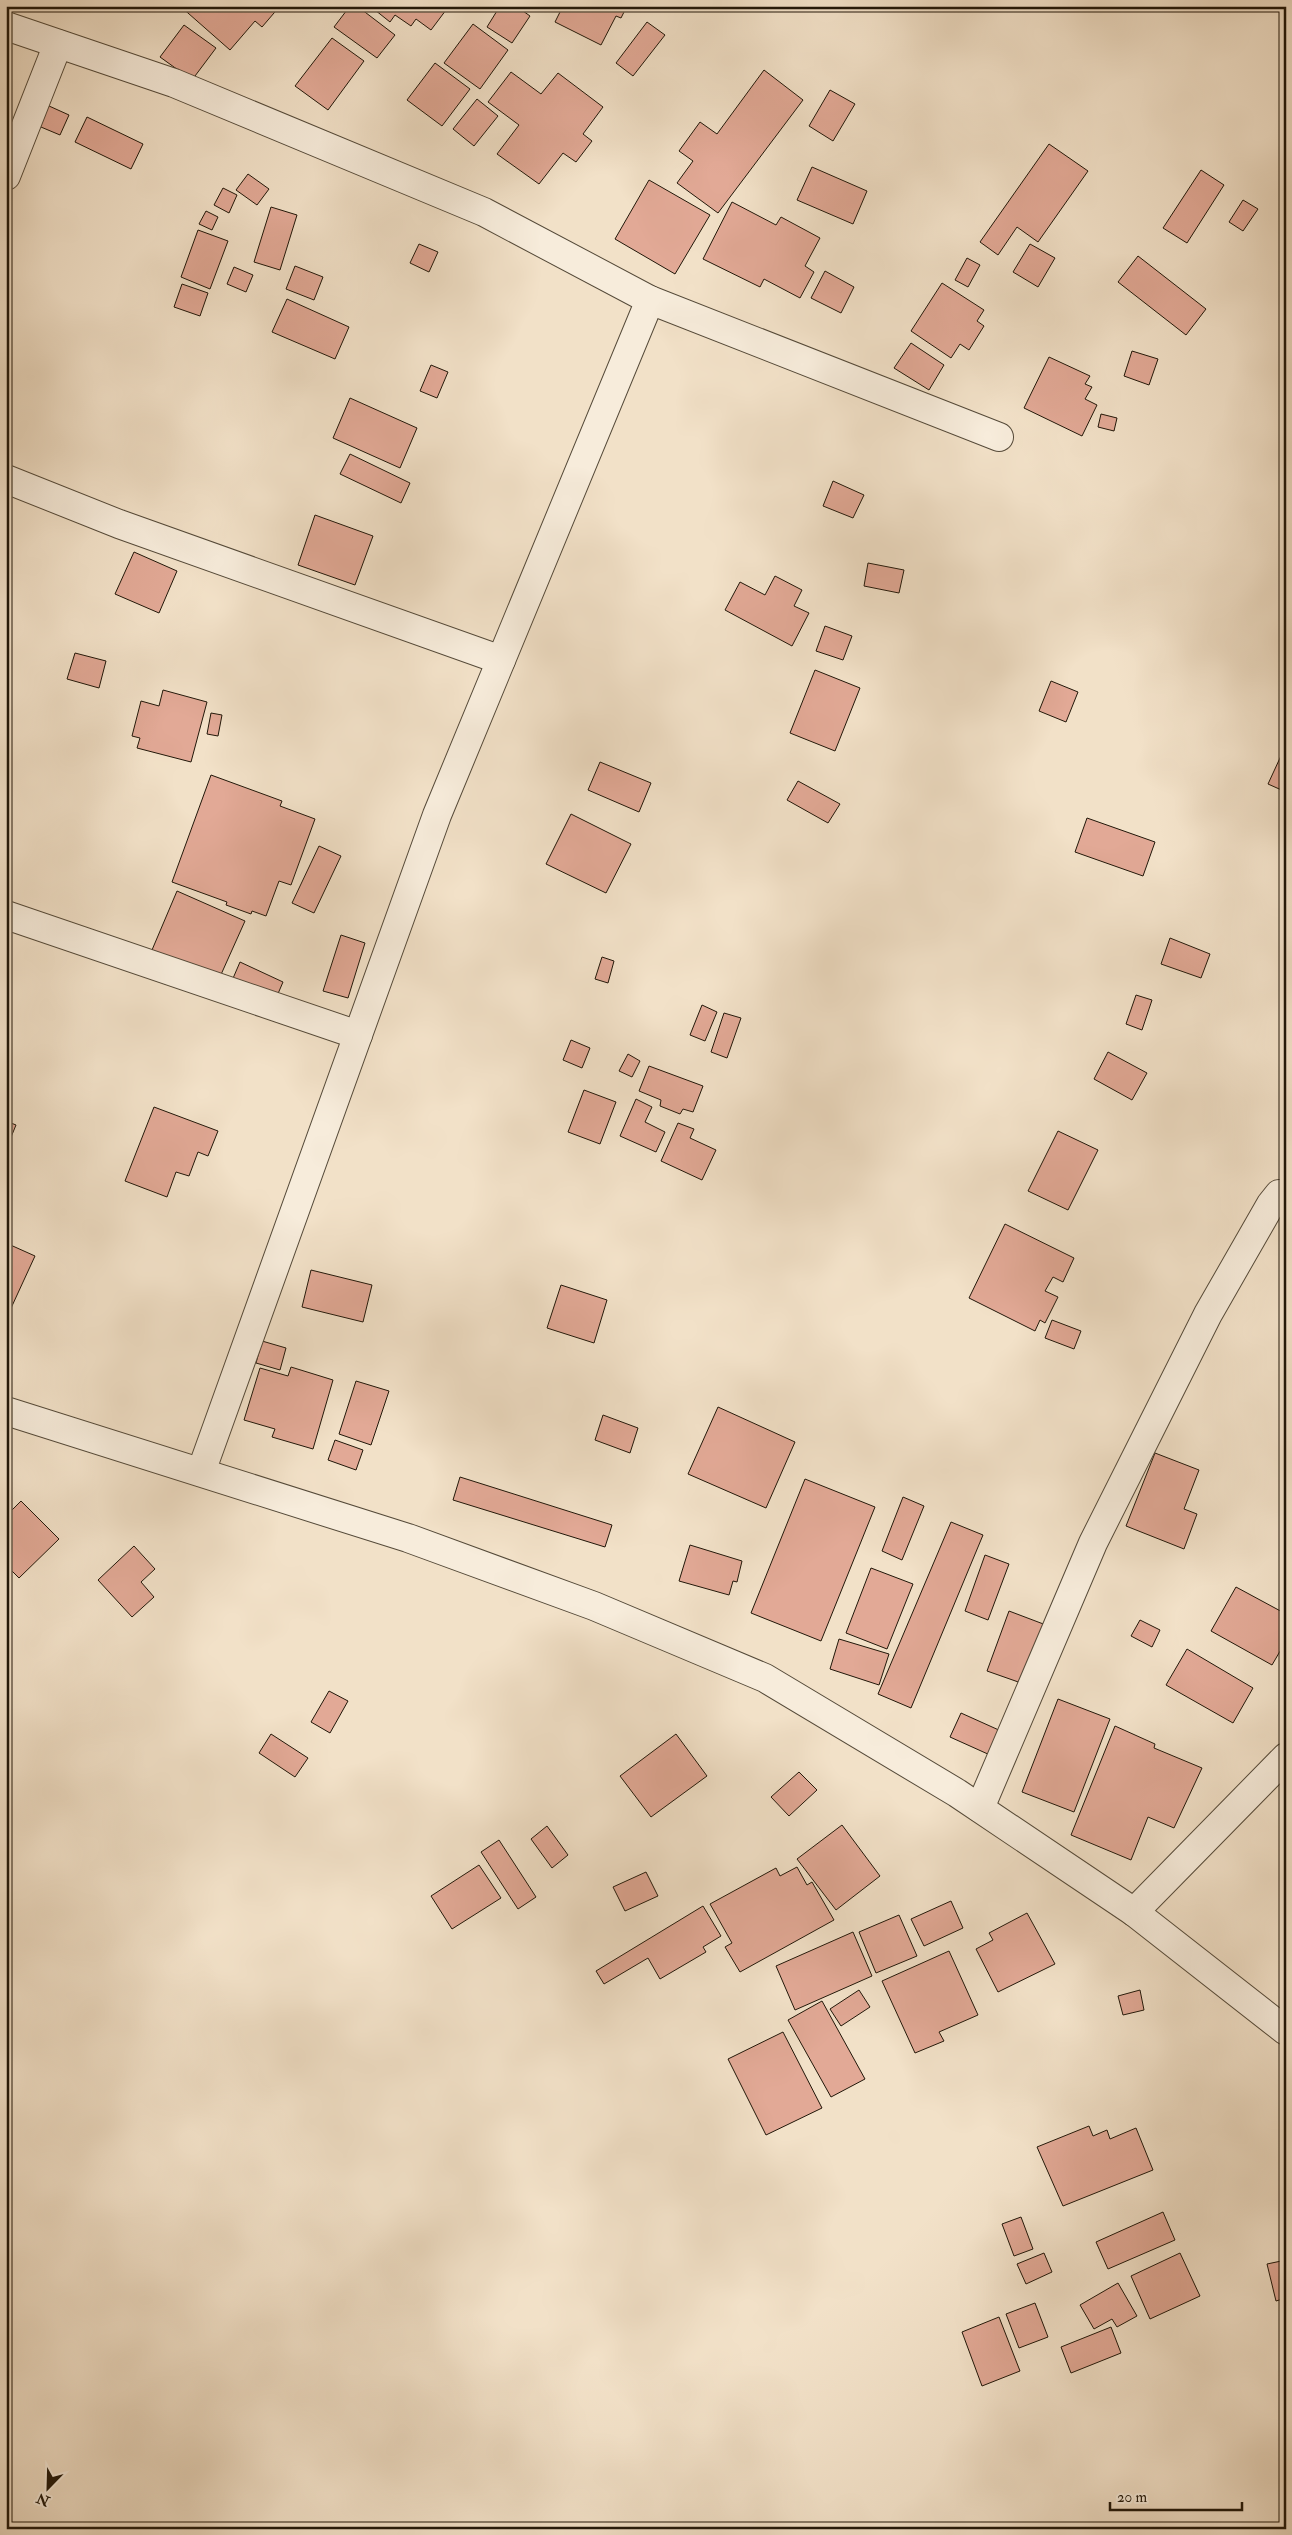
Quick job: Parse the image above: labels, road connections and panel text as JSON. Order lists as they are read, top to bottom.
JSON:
{
  "scale_bar": "20 m",
  "north": "bottom left"
}
